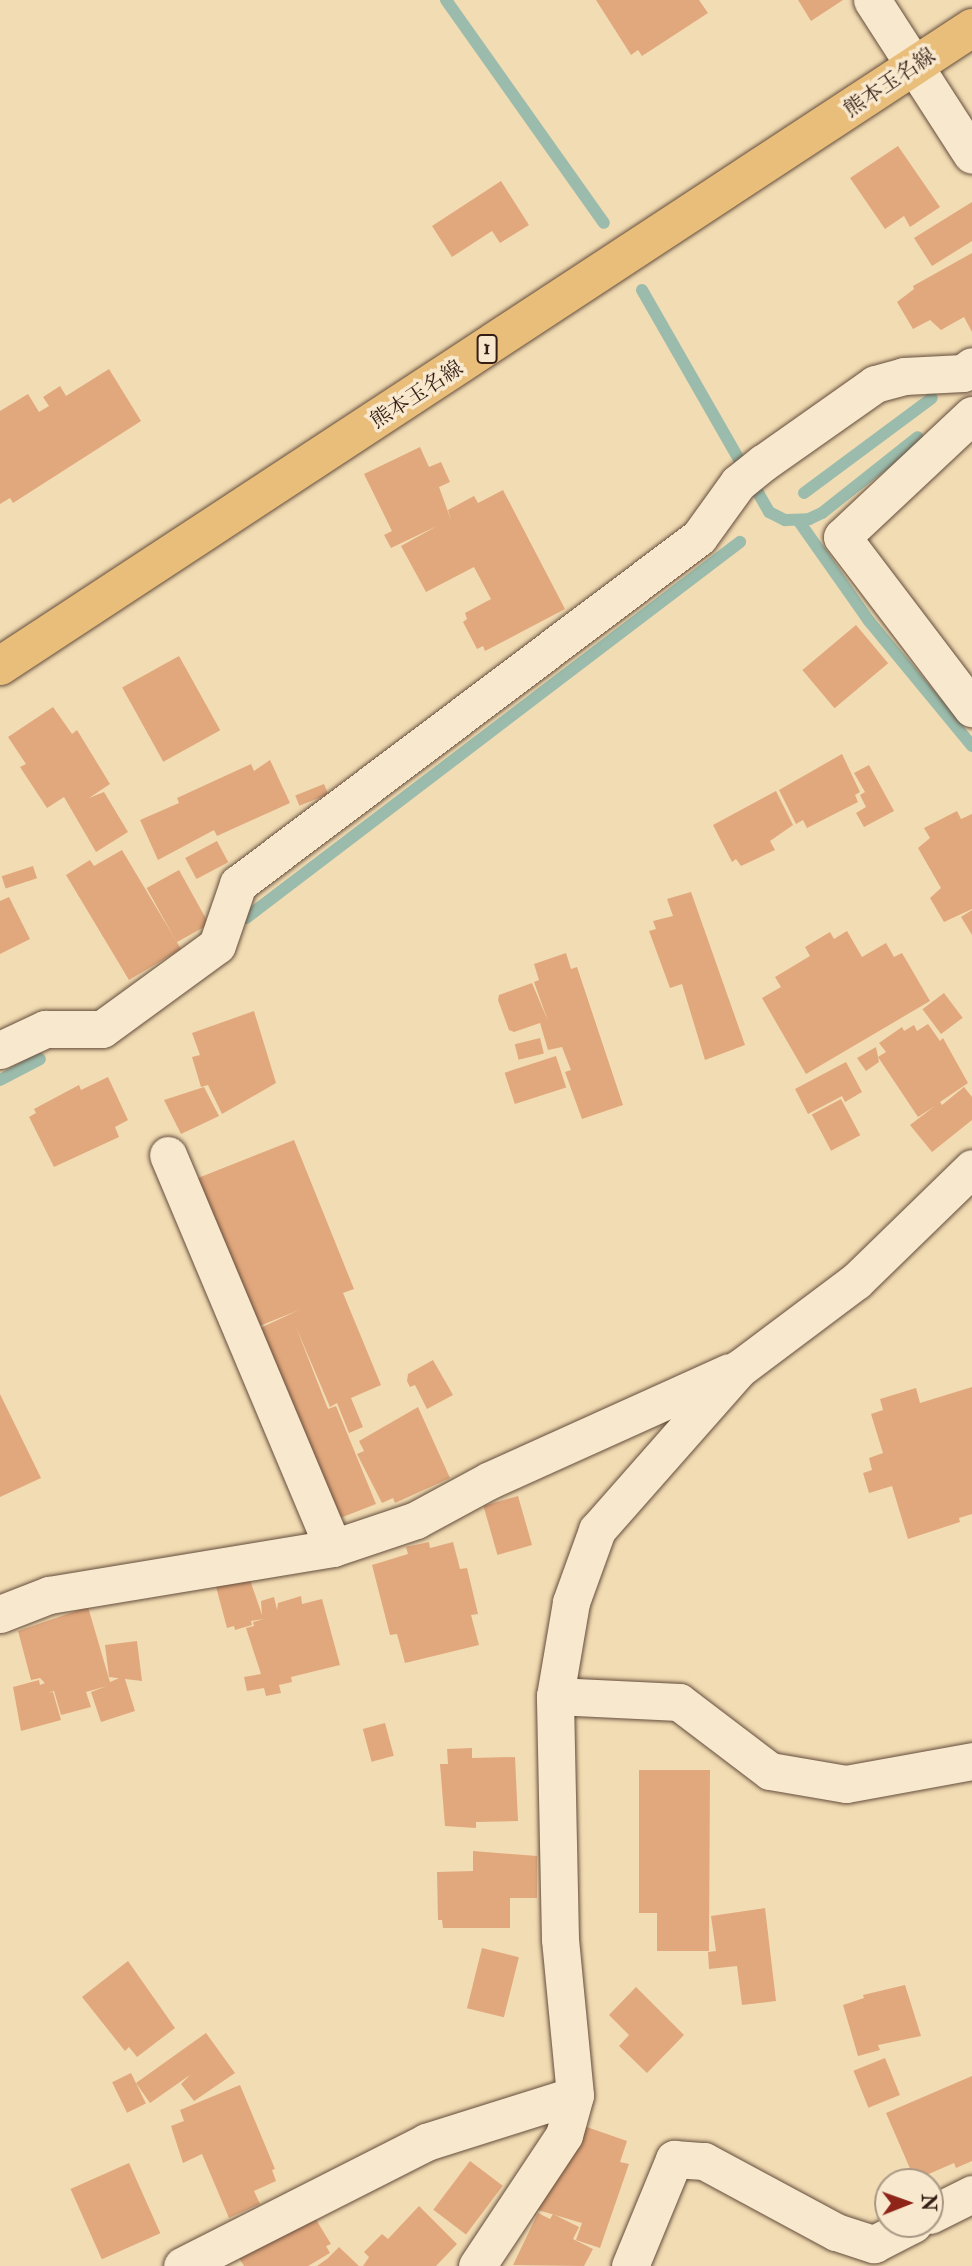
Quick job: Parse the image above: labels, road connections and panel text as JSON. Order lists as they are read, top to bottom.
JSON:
{
  "streets": {
    "main road": ["熊本玉名線", "1"]
  },
  "north": "right"
}
